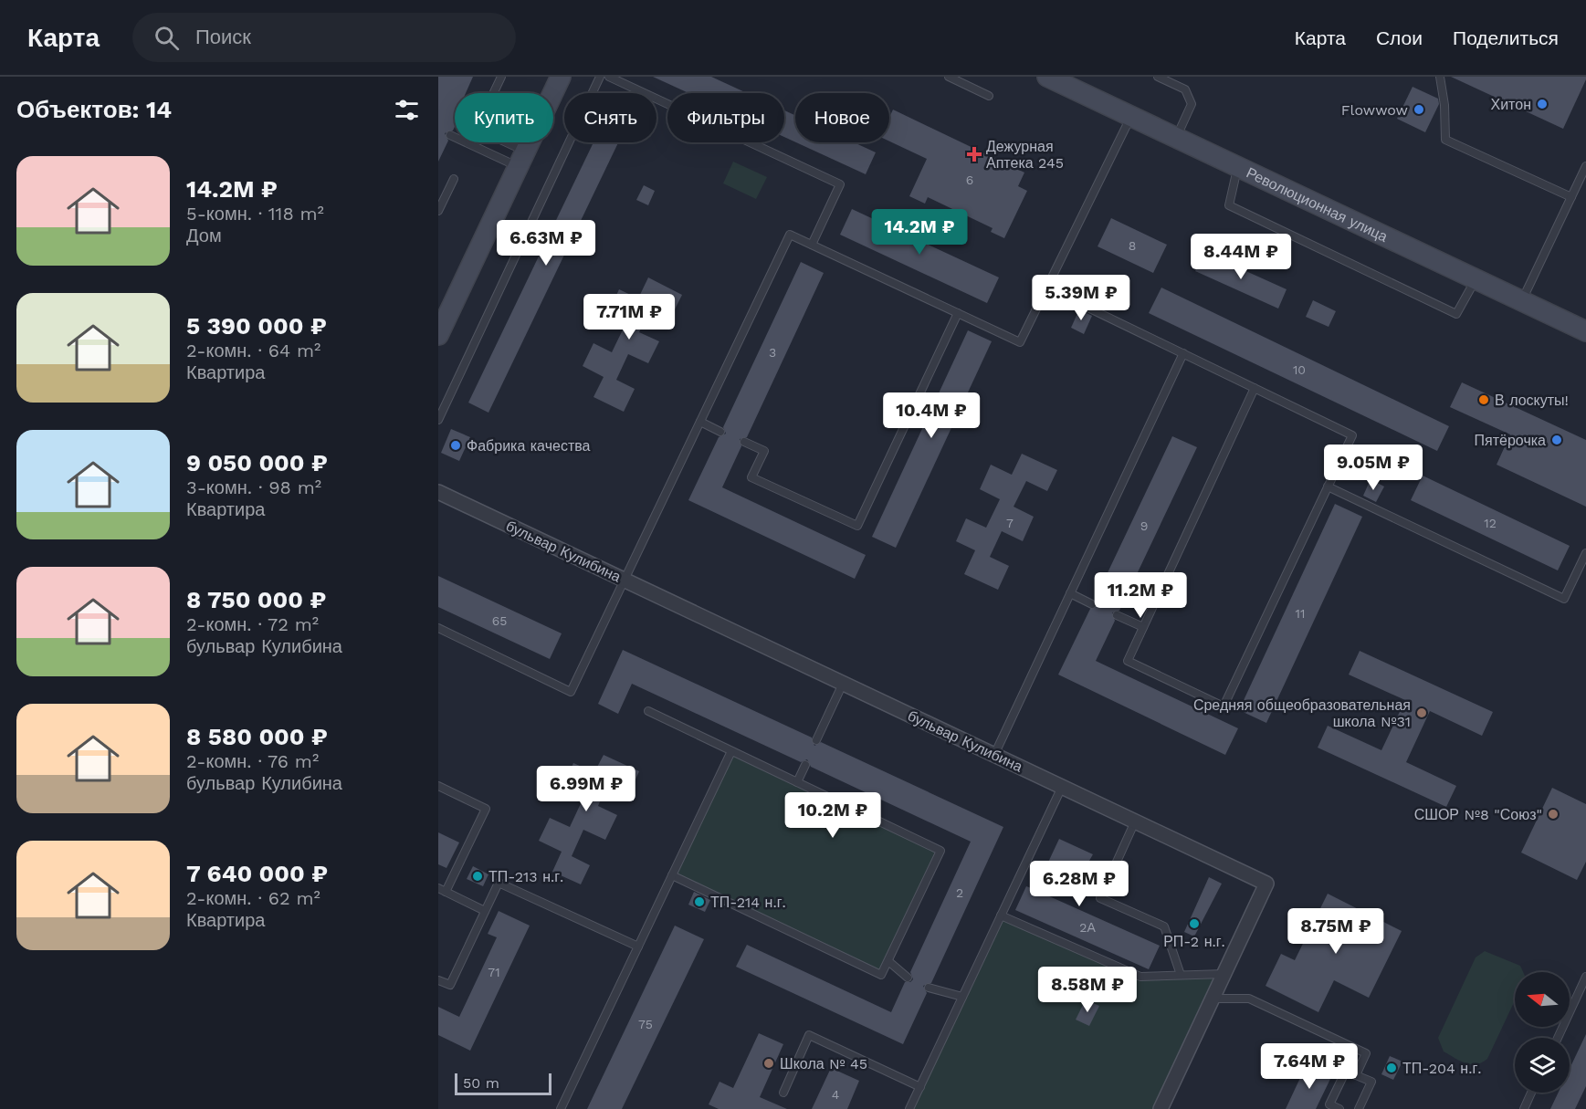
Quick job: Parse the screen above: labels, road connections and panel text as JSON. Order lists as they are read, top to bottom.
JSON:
{
  "streets": {
    "main road": ["Революционная улица"],
    "street": ["бульвар Кулибина"]
  },
  "places": {
    "other": [
      "Хитон",
      "Flowwow",
      "В лоскуты!",
      "Пятёрочка",
      "Фабрика качества",
      "Средняя общеобразовательная школа №31",
      "СШОР №8 \"Союз\"",
      "ТП-213 н.г.",
      "ТП-214 н.г.",
      "РП-2 н.г.",
      "Школа № 45",
      "ТП-204 н.г."
    ],
    "health": ["Дежурная Аптека 245"]
  },
  "house_numbers": [
    "6",
    "8",
    "3",
    "10",
    "7",
    "12",
    "9",
    "11",
    "65",
    "2",
    "2А",
    "71",
    "75",
    "4"
  ],
  "scale_bar": "50 m",
  "north": "left",
  "page": {
    "header": "Карта",
    "search": "Поиск",
    "nav": ["Карта", "Слои", "Поделиться"],
    "heading": "Объектов: 14",
    "chip": [
      "Купить",
      "Снять",
      "Фильтры",
      "Новое"
    ],
    "list": [
      {
        "name": "14.2M ₽",
        "note": "5-комн. · 118 m² · Дом"
      },
      {
        "name": "5 390 000 ₽",
        "note": "2-комн. · 64 m² · Квартира"
      },
      {
        "name": "9 050 000 ₽",
        "note": "3-комн. · 98 m² · Квартира"
      },
      {
        "name": "8 750 000 ₽",
        "note": "2-комн. · 72 m² · бульвар Кулибина"
      },
      {
        "name": "8 580 000 ₽",
        "note": "2-комн. · 76 m² · бульвар Кулибина"
      },
      {
        "name": "7 640 000 ₽",
        "note": "2-комн. · 62 m² · Квартира"
      }
    ],
    "price": [
      "14.2M ₽",
      "6.63M ₽",
      "8.44M ₽",
      "5.39M ₽",
      "7.71M ₽",
      "10.4M ₽",
      "9.05M ₽",
      "11.2M ₽",
      "6.99M ₽",
      "10.2M ₽",
      "6.28M ₽",
      "8.75M ₽",
      "8.58M ₽",
      "7.64M ₽"
    ],
    "scale": "50 m"
  }
}
